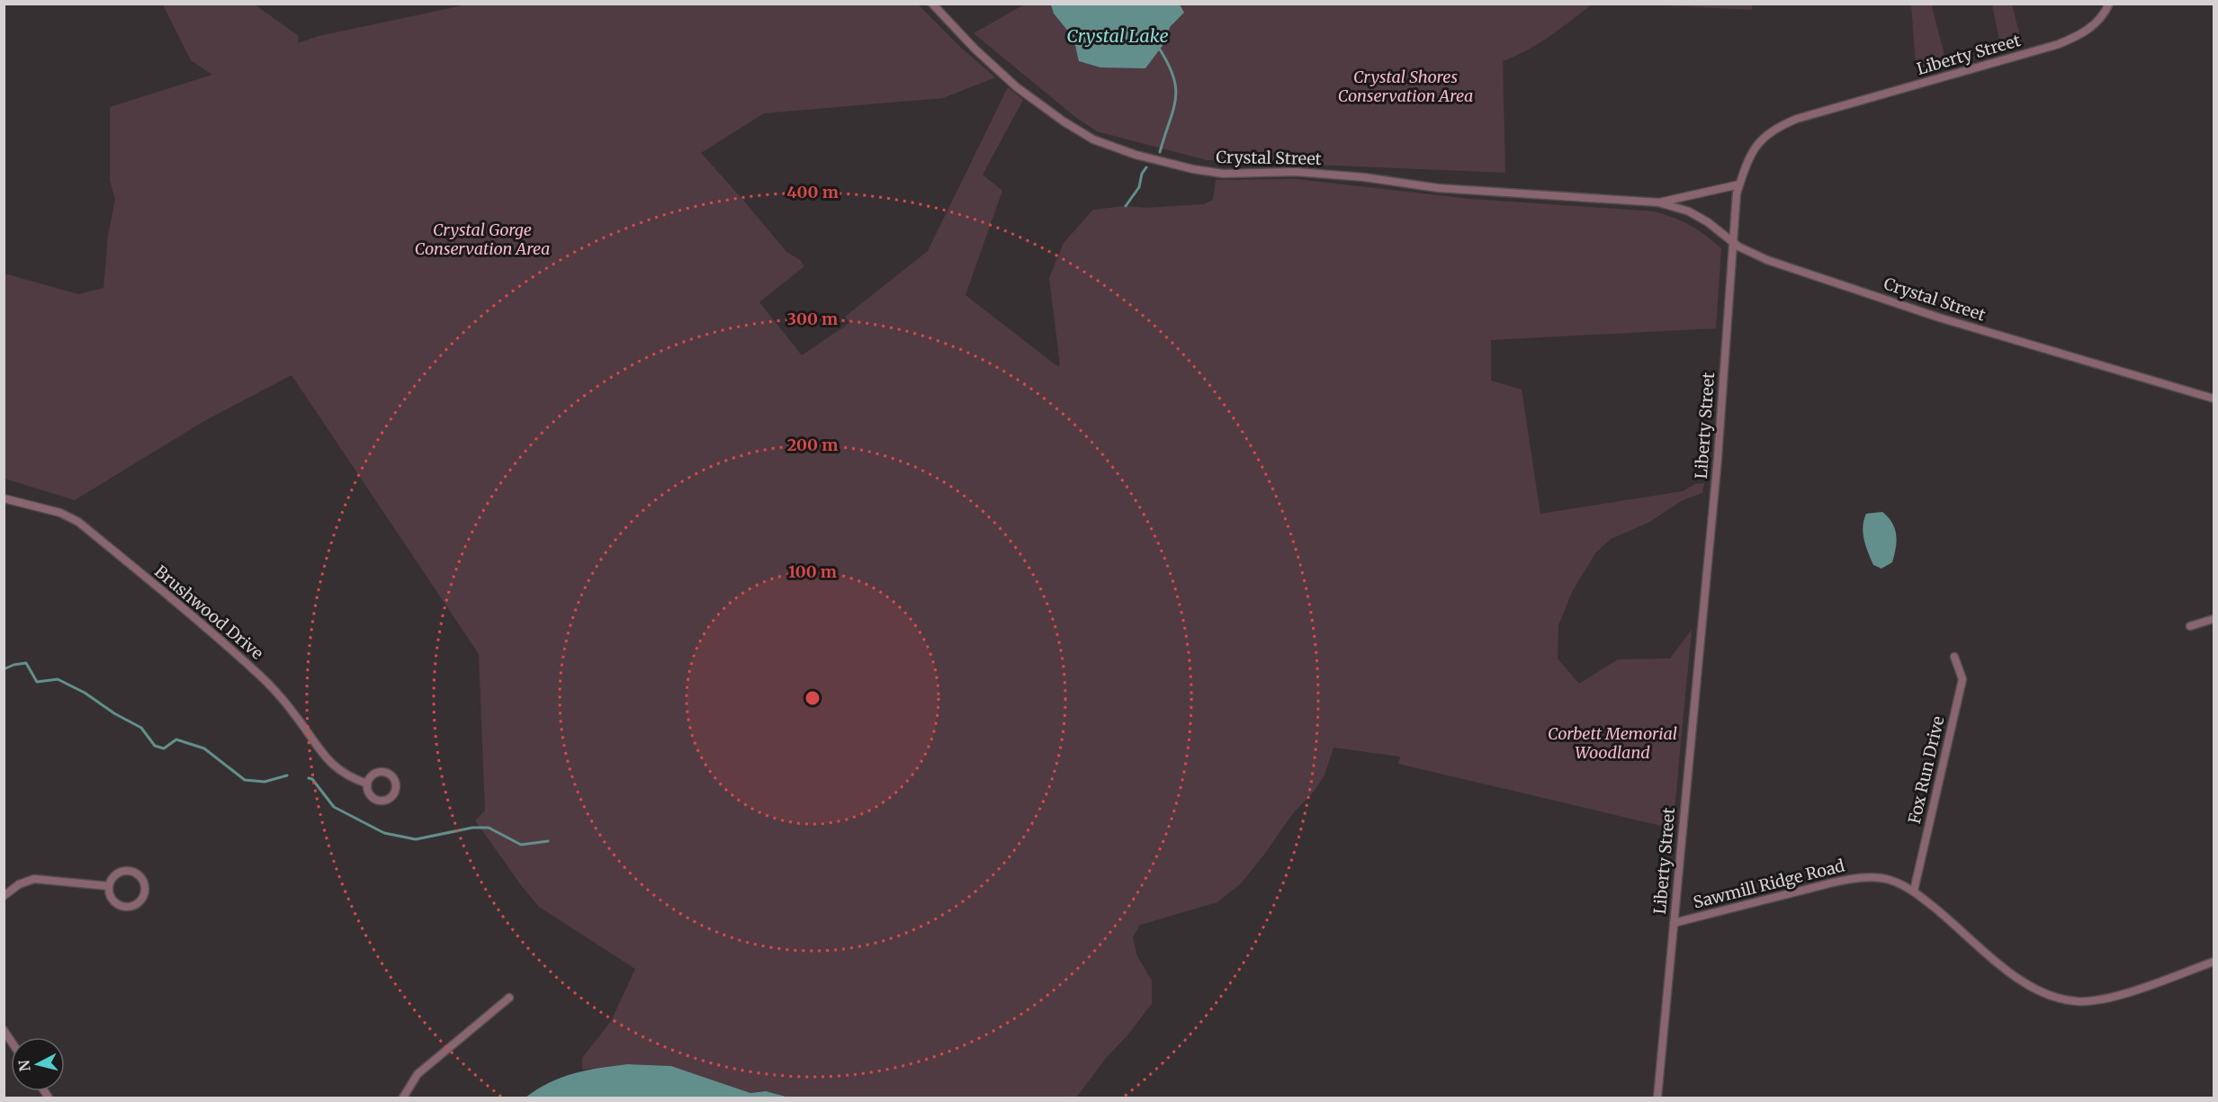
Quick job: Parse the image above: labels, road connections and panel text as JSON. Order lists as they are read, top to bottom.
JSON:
{
  "streets": {
    "street": [
      "Liberty Street",
      "Crystal Street",
      "Brushwood Drive",
      "Fox Run Drive",
      "Sawmill Ridge Road"
    ]
  },
  "crossings": [
    ["Liberty Street", "Crystal Street"],
    ["Liberty Street", "Sawmill Ridge Road"],
    ["Fox Run Drive", "Sawmill Ridge Road"]
  ],
  "water": ["Crystal Lake"],
  "parks": ["Crystal Shores Conservation Area", "Crystal Gorge Conservation Area", "Corbett Memorial Woodland"],
  "north": "left",
  "rings": [
    "400 m",
    "300 m",
    "200 m",
    "100 m"
  ]
}
